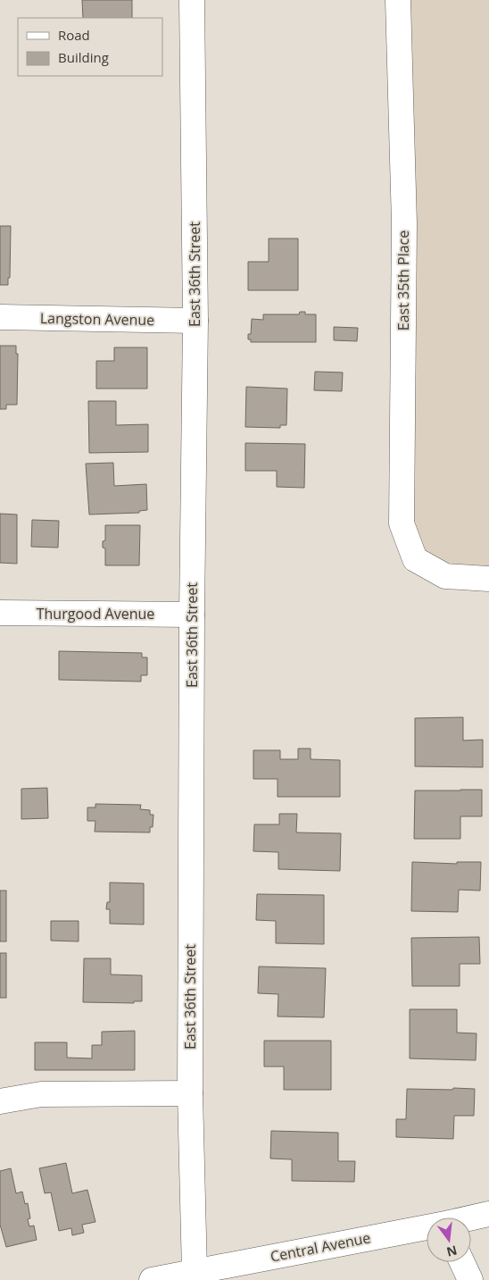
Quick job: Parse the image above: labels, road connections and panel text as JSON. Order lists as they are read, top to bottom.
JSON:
{
  "streets": {
    "street": [
      "East 36th Street",
      "East 35th Place",
      "Langston Avenue",
      "Thurgood Avenue",
      "Central Avenue"
    ]
  },
  "crossings": [
    ["East 36th Street", "Langston Avenue"],
    ["East 36th Street", "Thurgood Avenue"],
    ["East 36th Street", "Central Avenue"]
  ],
  "legend": ["Road", "Building"],
  "north": "bottom"
}
